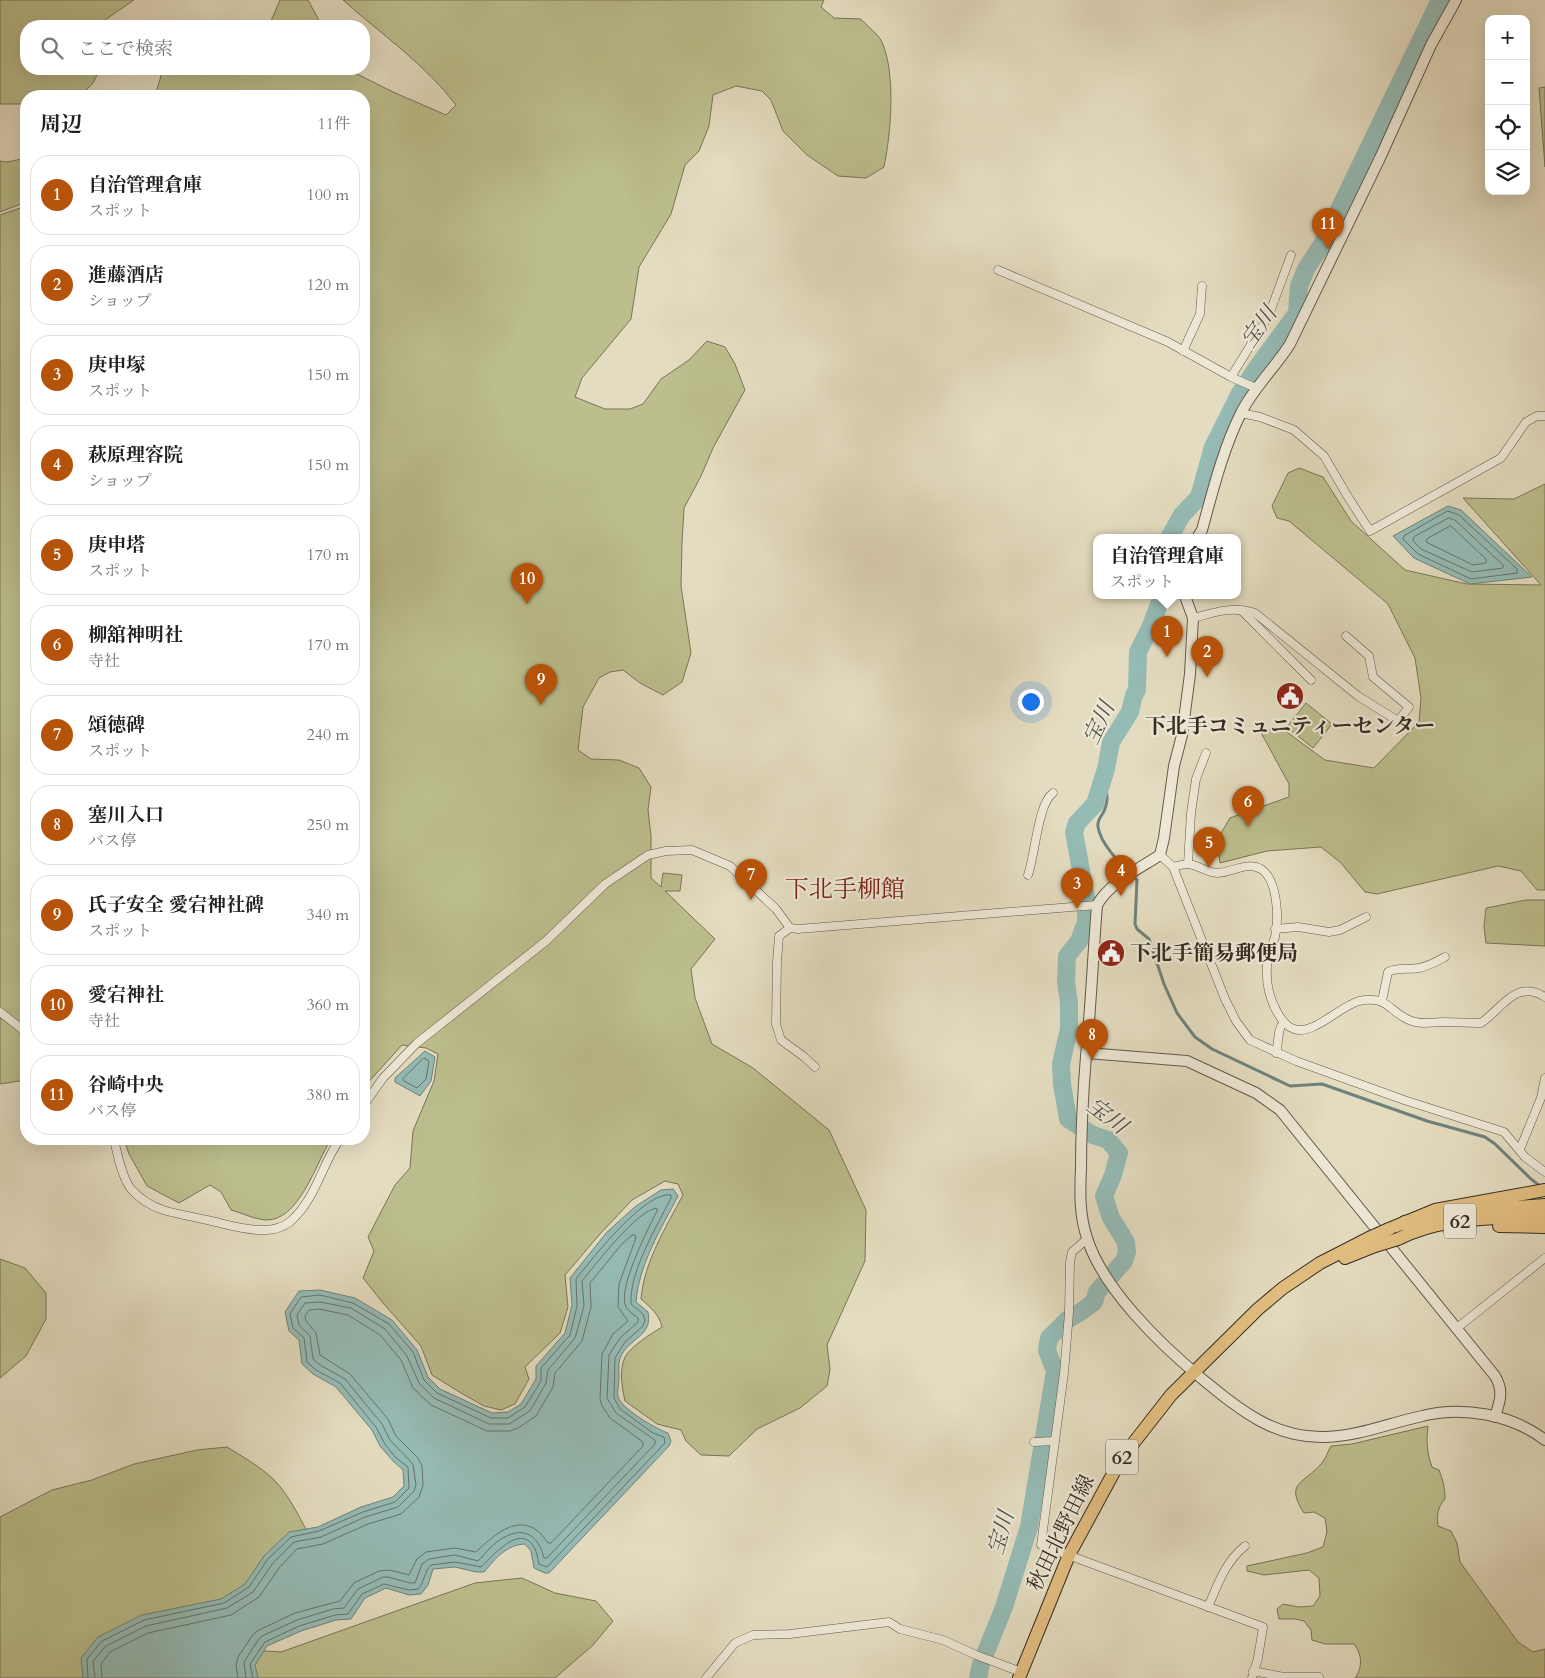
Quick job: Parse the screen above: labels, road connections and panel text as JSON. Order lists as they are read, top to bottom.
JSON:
{
  "streets": {
    "main road": ["62", "秋田北野田線"]
  },
  "crossings": [
    ["62", "秋田北野田線"]
  ],
  "districts": ["下北手柳館"],
  "water": ["宝川"],
  "places": {
    "public building": ["下北手コミュニティーセンター", "下北手簡易郵便局"]
  },
  "page": {
    "map_buttons": ["+", "−"],
    "search": "ここで検索",
    "heading": ["周辺", "11件"],
    "list": [
      {
        "mark": "1",
        "name": "自治管理倉庫",
        "note": "スポット",
        "value": "100 m"
      },
      {
        "mark": "2",
        "name": "進藤酒店",
        "note": "ショップ",
        "value": "120 m"
      },
      {
        "mark": "3",
        "name": "庚申塚",
        "note": "スポット",
        "value": "150 m"
      },
      {
        "mark": "4",
        "name": "萩原理容院",
        "note": "ショップ",
        "value": "150 m"
      },
      {
        "mark": "5",
        "name": "庚申塔",
        "note": "スポット",
        "value": "170 m"
      },
      {
        "mark": "6",
        "name": "柳舘神明社",
        "note": "寺社",
        "value": "170 m"
      },
      {
        "mark": "7",
        "name": "頌徳碑",
        "note": "スポット",
        "value": "240 m"
      },
      {
        "mark": "8",
        "name": "塞川入口",
        "note": "バス停",
        "value": "250 m"
      },
      {
        "mark": "9",
        "name": "氏子安全 愛宕神社碑",
        "note": "スポット",
        "value": "340 m"
      },
      {
        "mark": "10",
        "name": "愛宕神社",
        "note": "寺社",
        "value": "360 m"
      },
      {
        "mark": "11",
        "name": "谷崎中央",
        "note": "バス停",
        "value": "380 m"
      }
    ],
    "pins": [
      "11",
      "10",
      "1",
      "2",
      "9",
      "6",
      "5",
      "4",
      "7",
      "3",
      "8"
    ],
    "popup": ["自治管理倉庫", "スポット"]
  }
}
